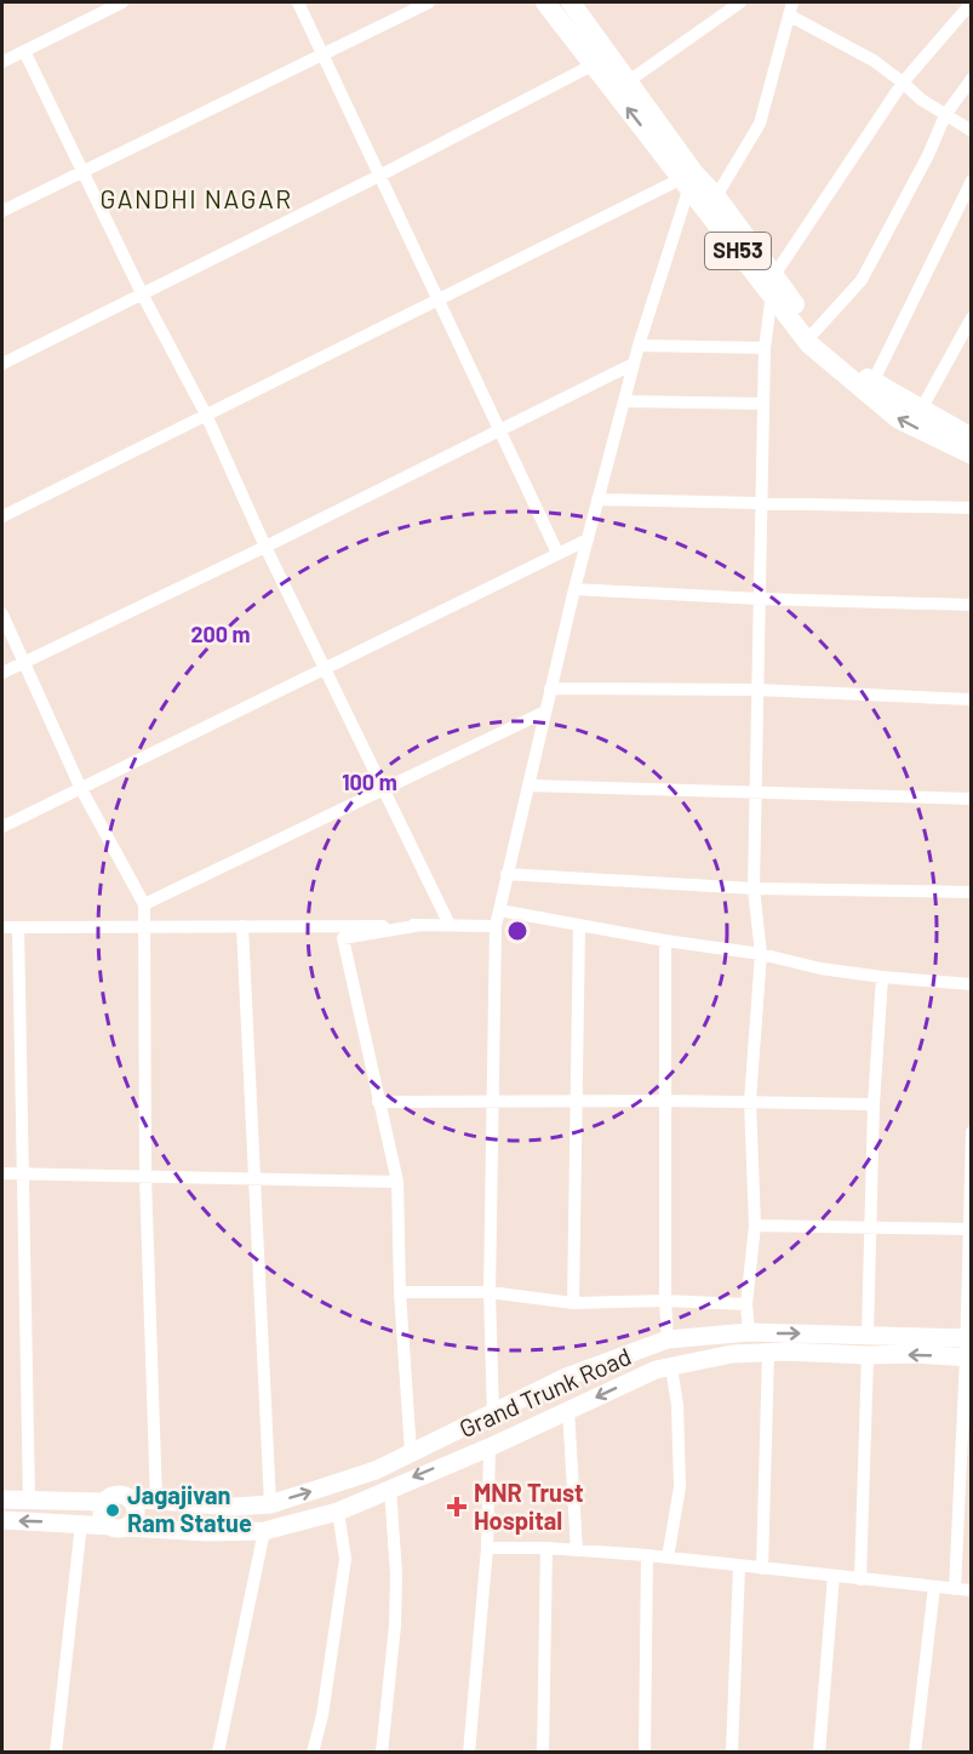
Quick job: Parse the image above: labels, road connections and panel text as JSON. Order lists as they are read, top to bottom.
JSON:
{
  "streets": {
    "main road": ["SH53", "Grand Trunk Road"]
  },
  "districts": ["GANDHI NAGAR"],
  "places": {
    "health": ["MNR Trust Hospital"],
    "other": ["Jagajivan Ram Statue"]
  },
  "rings": ["200 m", "100 m"]
}
